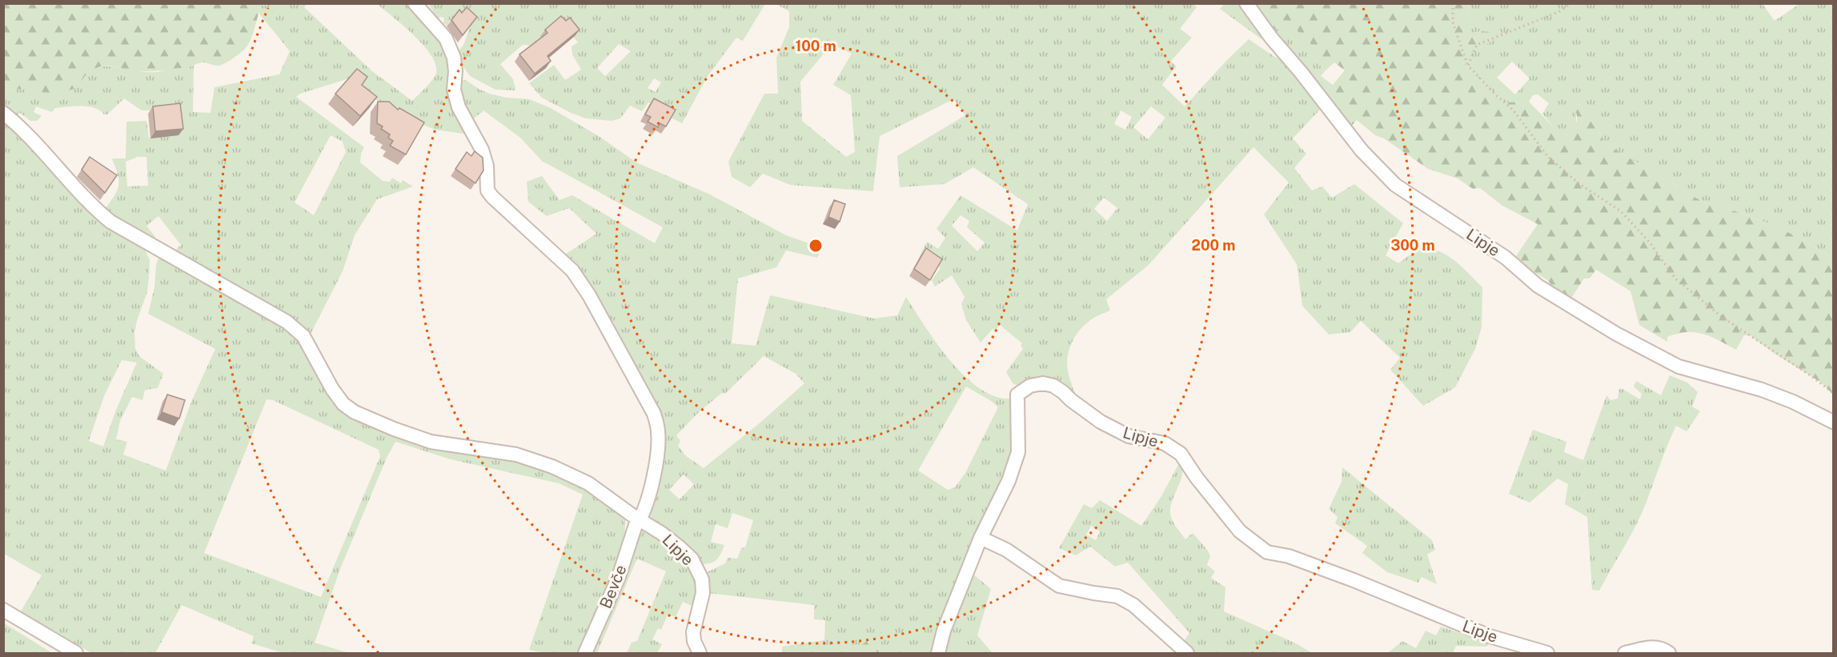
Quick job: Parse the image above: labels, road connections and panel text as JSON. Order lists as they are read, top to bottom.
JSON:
{
  "streets": {
    "street": ["Lipje", "Bevče"]
  },
  "crossings": [
    ["Lipje", "Bevče"]
  ],
  "rings": ["100 m", "200 m", "300 m"]
}
